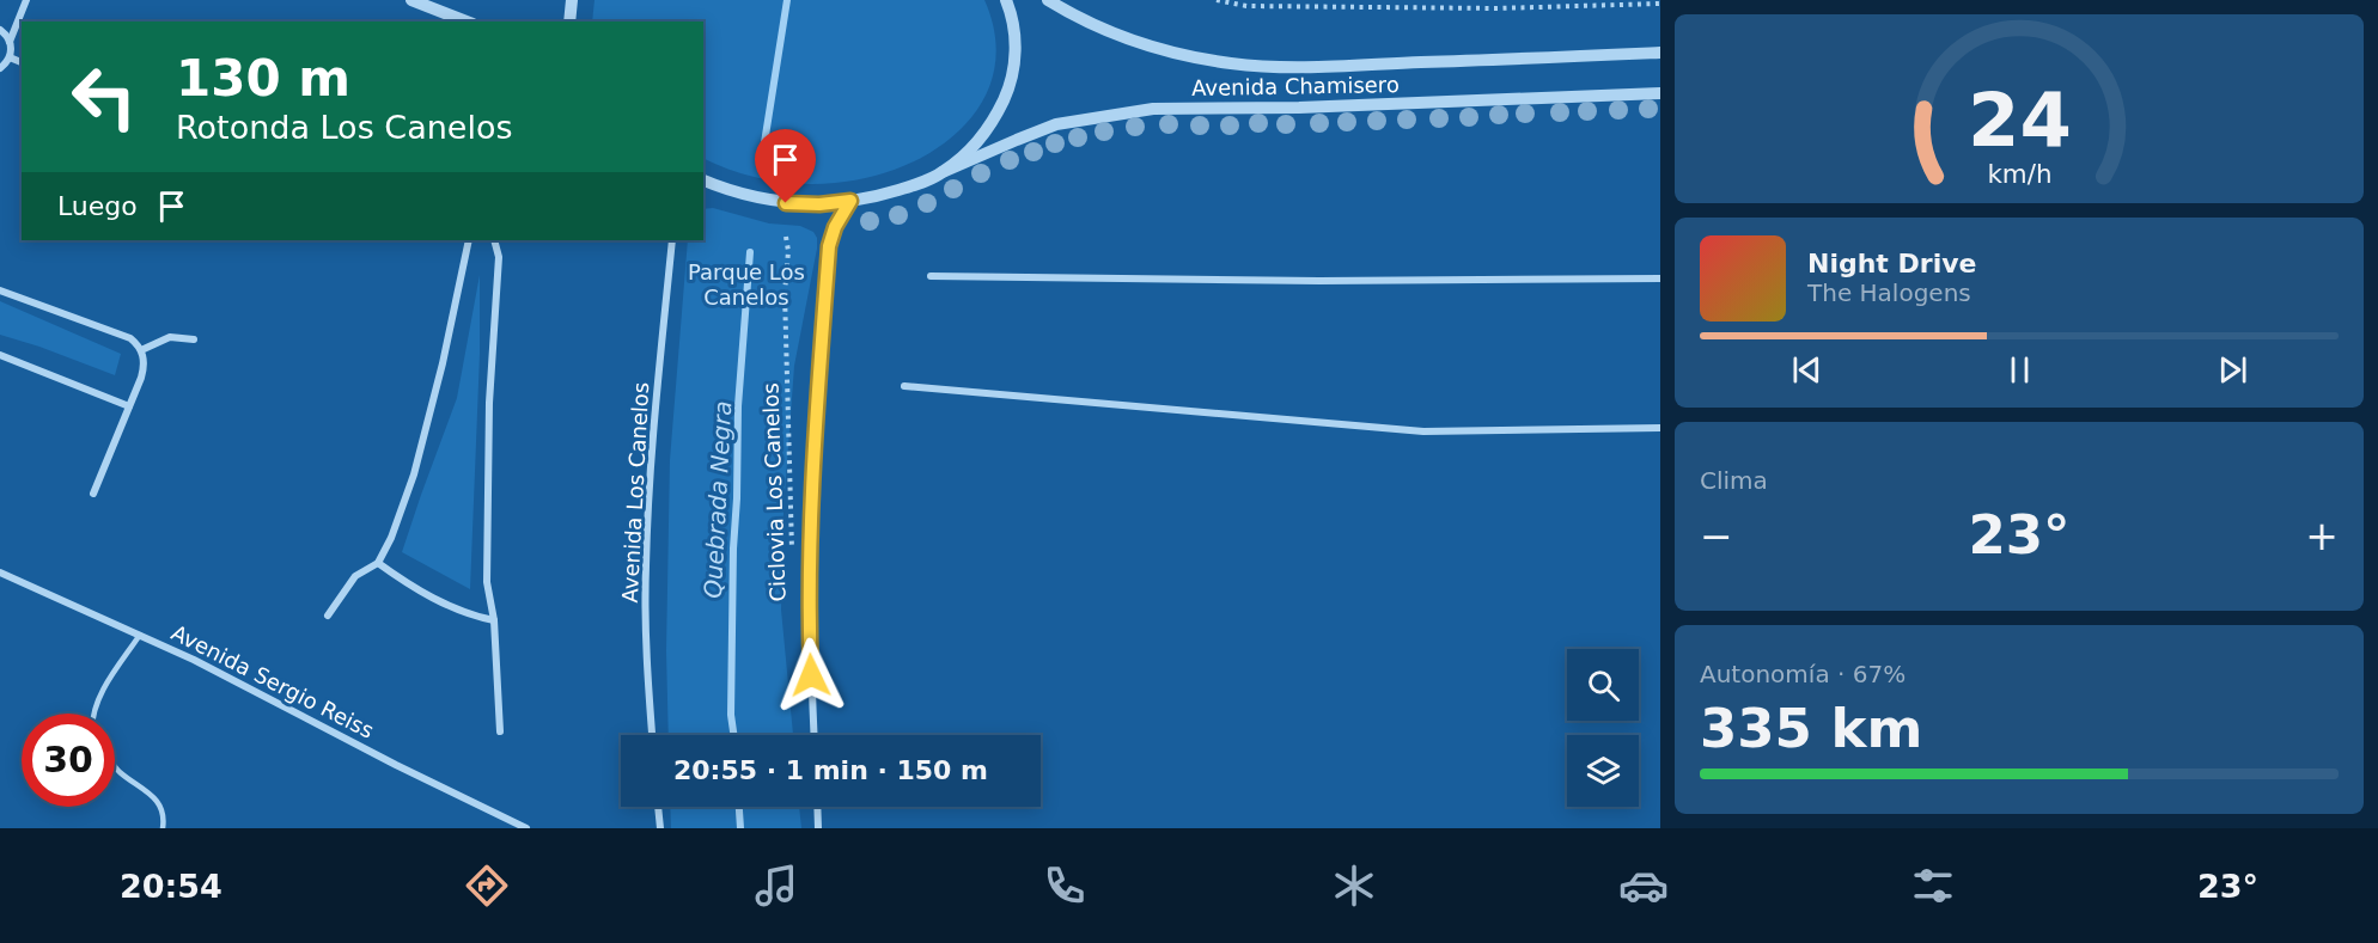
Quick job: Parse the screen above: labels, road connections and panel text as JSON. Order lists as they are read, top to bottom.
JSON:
{
  "streets": {
    "street": ["Avenida Chamisero", "Avenida Los Canelos", "Avenida Sergio Reiss"],
    "path": ["Ciclovia Los Canelos"]
  },
  "water": ["Quebrada Negra"],
  "parks": ["Parque Los Canelos"],
  "page": {
    "turn": ["130 m", "Rotonda Los Canelos"],
    "then": "Luego",
    "song": ["Night Drive", "The Halogens"],
    "tile": [
      "Clima",
      ["Autonomía · 67%", "335 km"]
    ],
    "heat": ["−", "23°", "+"],
    "limit": "30",
    "trip": "20:55 · 1 min · 150 m",
    "tabs": ["20:54", "23°"],
    "gauge": ["24", "km/h"]
  }
}
